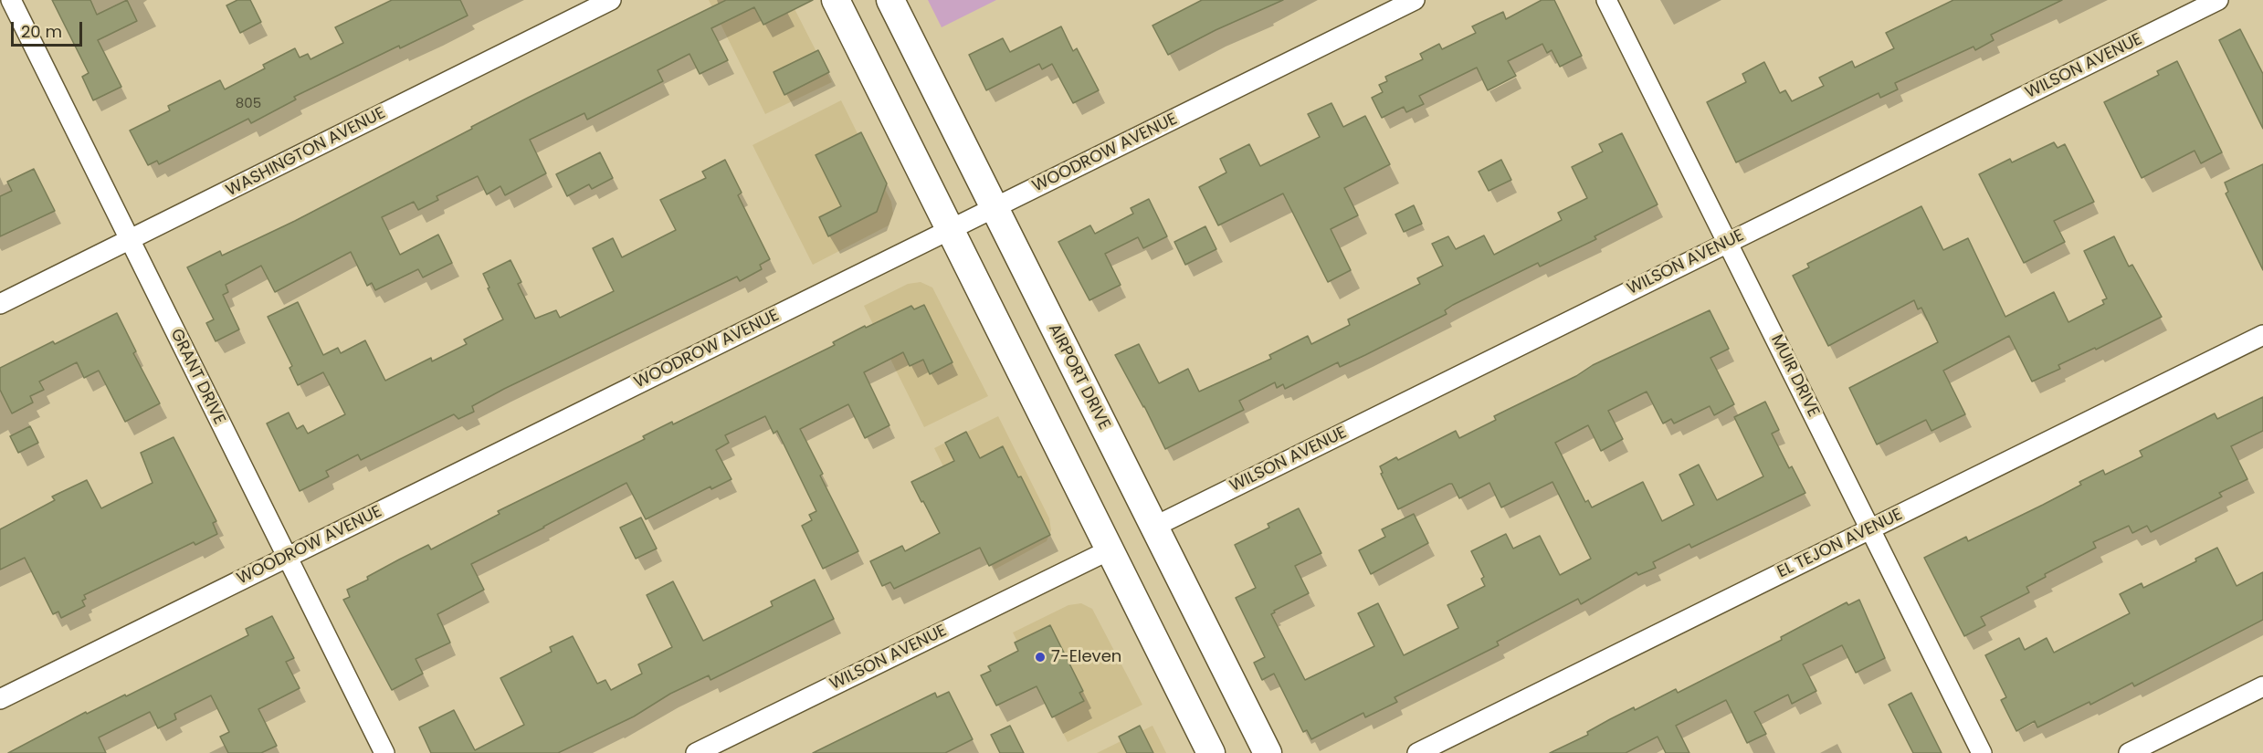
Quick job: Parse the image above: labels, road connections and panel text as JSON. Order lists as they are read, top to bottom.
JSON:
{
  "streets": {
    "main road": ["AIRPORT DRIVE"],
    "street": [
      "WILSON AVENUE",
      "WASHINGTON AVENUE",
      "WOODROW AVENUE",
      "MUIR DRIVE",
      "GRANT DRIVE",
      "EL TEJON AVENUE"
    ]
  },
  "crossings": [
    ["WILSON AVENUE", "MUIR DRIVE"],
    ["WILSON AVENUE", "AIRPORT DRIVE"],
    ["WASHINGTON AVENUE", "GRANT DRIVE"],
    ["WOODROW AVENUE", "GRANT DRIVE"],
    ["WOODROW AVENUE", "AIRPORT DRIVE"],
    ["MUIR DRIVE", "EL TEJON AVENUE"]
  ],
  "places": ["7-Eleven"],
  "house_numbers": ["805"],
  "scale_bar": "20 m"
}
